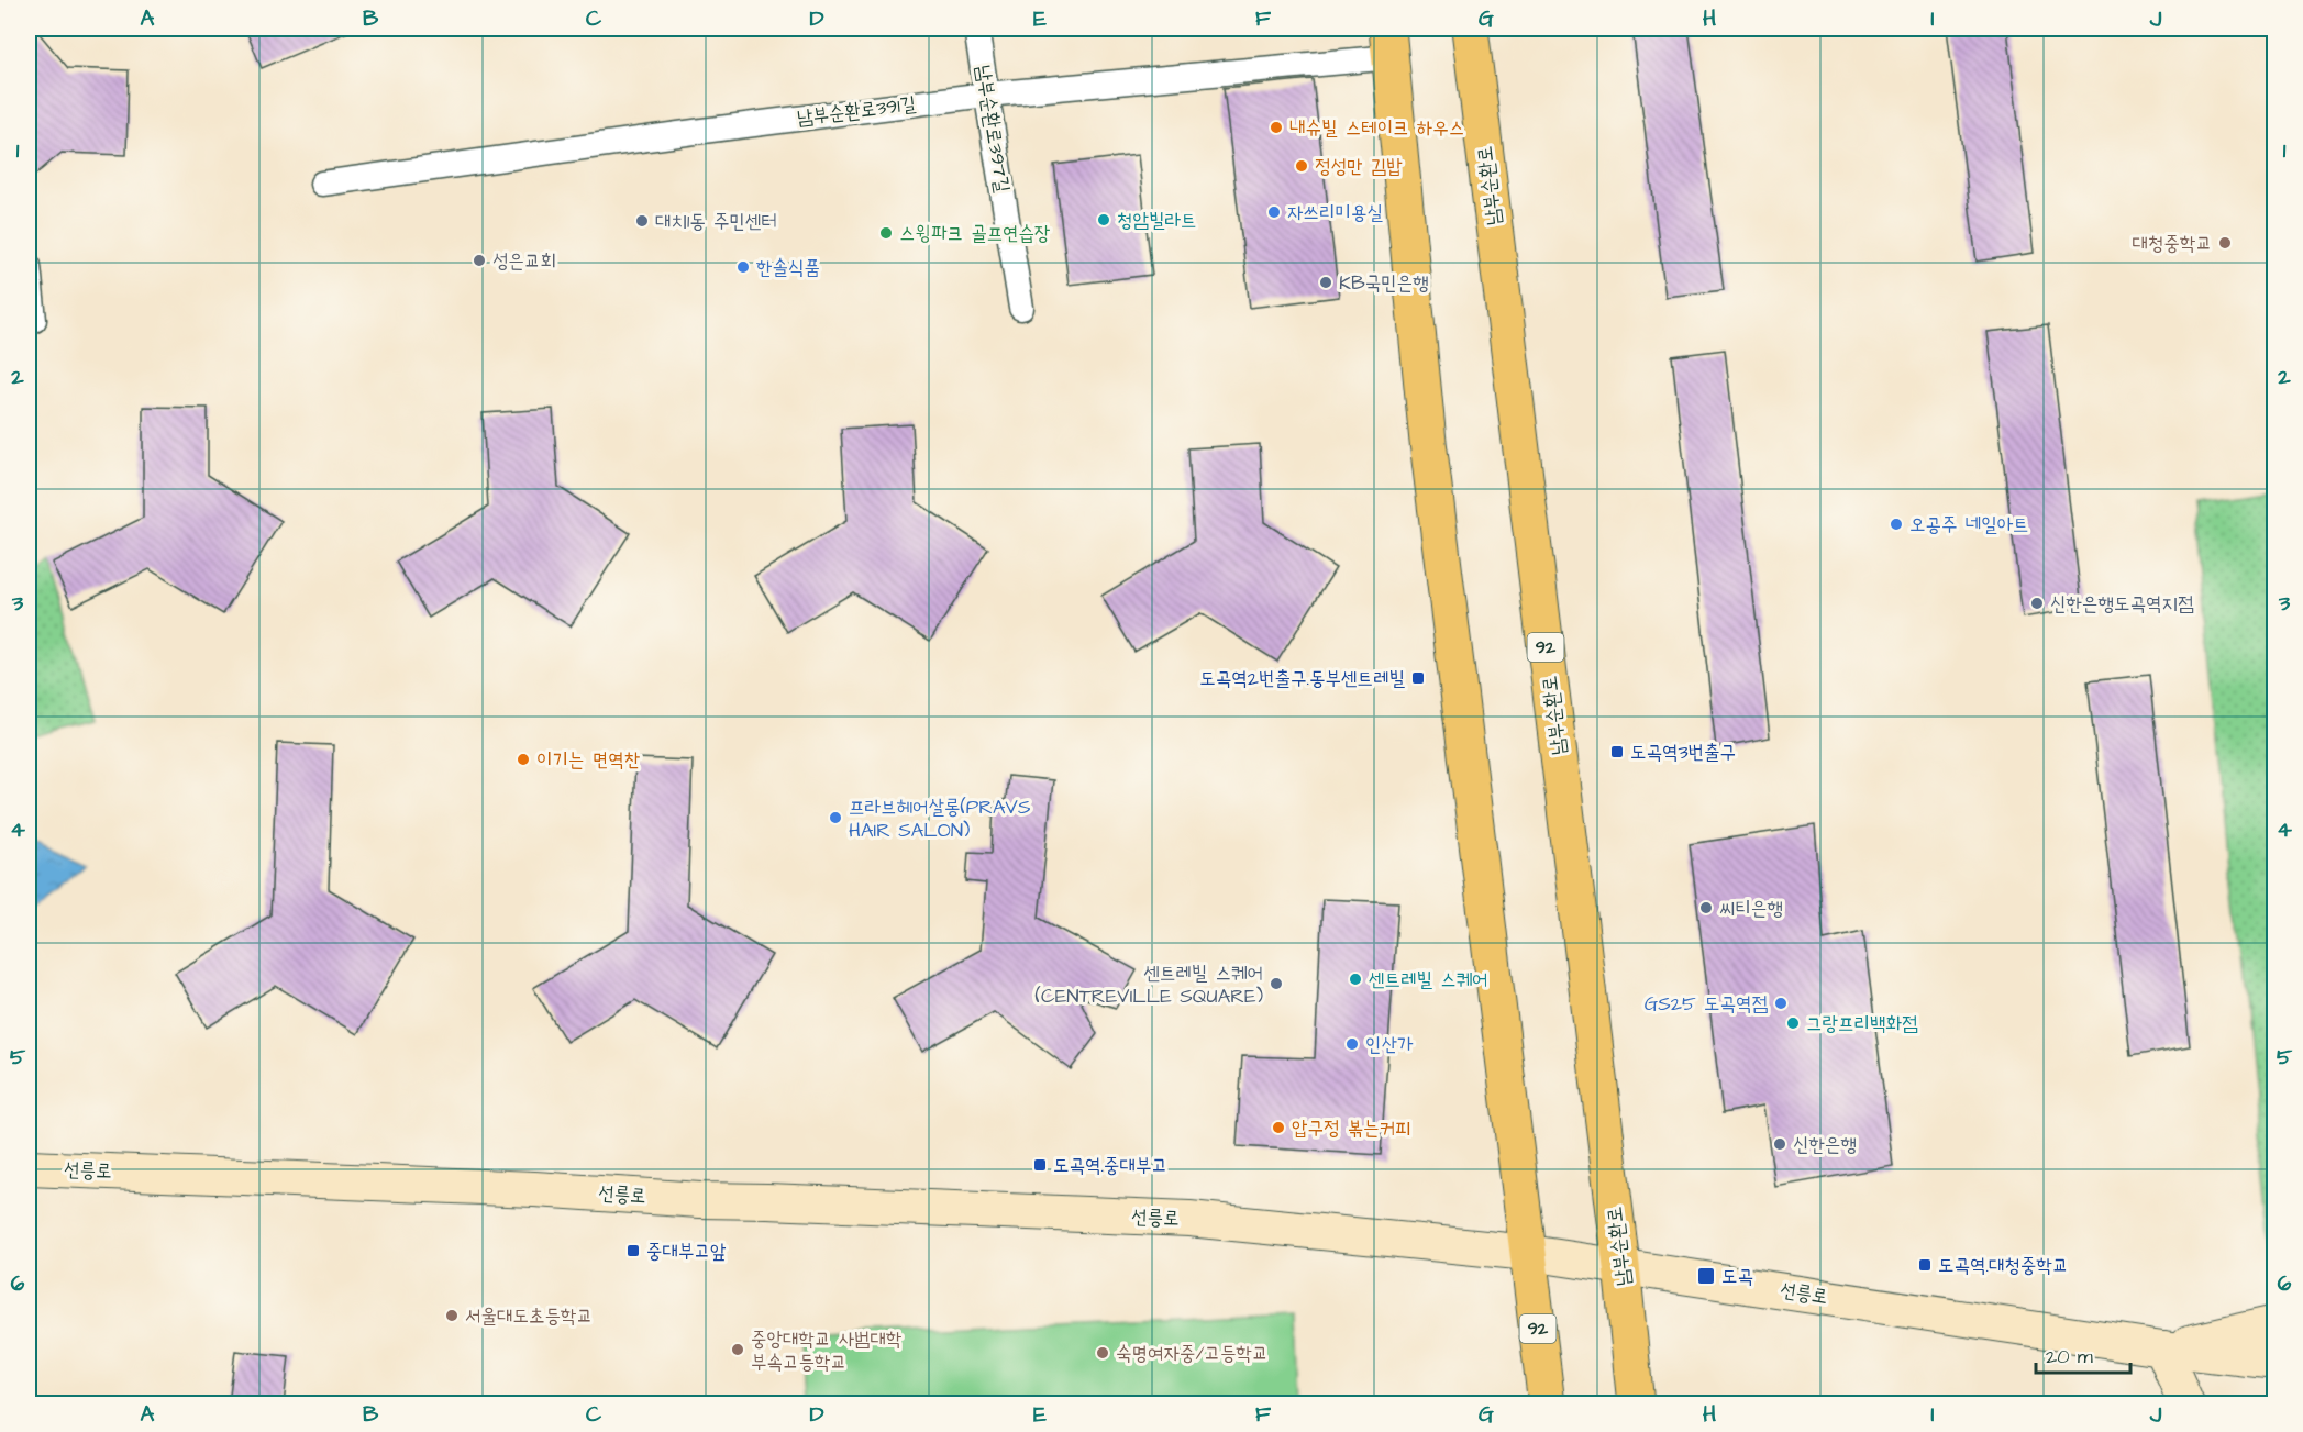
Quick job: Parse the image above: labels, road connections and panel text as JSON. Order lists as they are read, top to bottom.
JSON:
{
  "streets": {
    "main road": ["남부순환로", "92", "선릉로"],
    "street": ["남부순환로391길", "남부순환로397길"]
  },
  "crossings": [
    ["남부순환로391길", "남부순환로397길"],
    ["남부순환로391길", "92"],
    ["남부순환로", "선릉로"],
    ["92", "선릉로"]
  ],
  "places": {
    "other": [
      "내슈빌 스테이크 하우스",
      "정성만 김밥",
      "자쓰리미용실",
      "청암빌라트",
      "대치1동 주민센터",
      "스윙파크 골프연습장",
      "대청중학교",
      "성은교회",
      "한솔식품",
      "KB국민은행",
      "오공주 네일아트",
      "신한은행도곡역지점",
      "이기는 면역찬",
      "프라브헤어살롱(PRAVS HAIR SALON)",
      "씨티은행",
      "센트레빌 스퀘어",
      "센트레빌 스퀘어 (CENTREVILLE SQUARE)",
      "GS25 도곡역점",
      "그랑프리백화점",
      "인산가",
      "압구정 볶는커피",
      "신한은행",
      "서울대도초등학교",
      "중앙대학교 사범대학 부속고등학교",
      "숙명여자중/고등학교"
    ],
    "transit": [
      "도곡역2번출구.동부센트레빌",
      "도곡역3번출구",
      "도곡역.중대부고",
      "중대부고앞",
      "도곡역.대청중학교",
      "도곡"
    ]
  },
  "scale_bar": "20 m",
  "grid": {
    "columns": [
      "A",
      "B",
      "C",
      "D",
      "E",
      "F",
      "G",
      "H",
      "I",
      "J"
    ],
    "rows": [
      "1",
      "2",
      "3",
      "4",
      "5",
      "6"
    ]
  }
}
